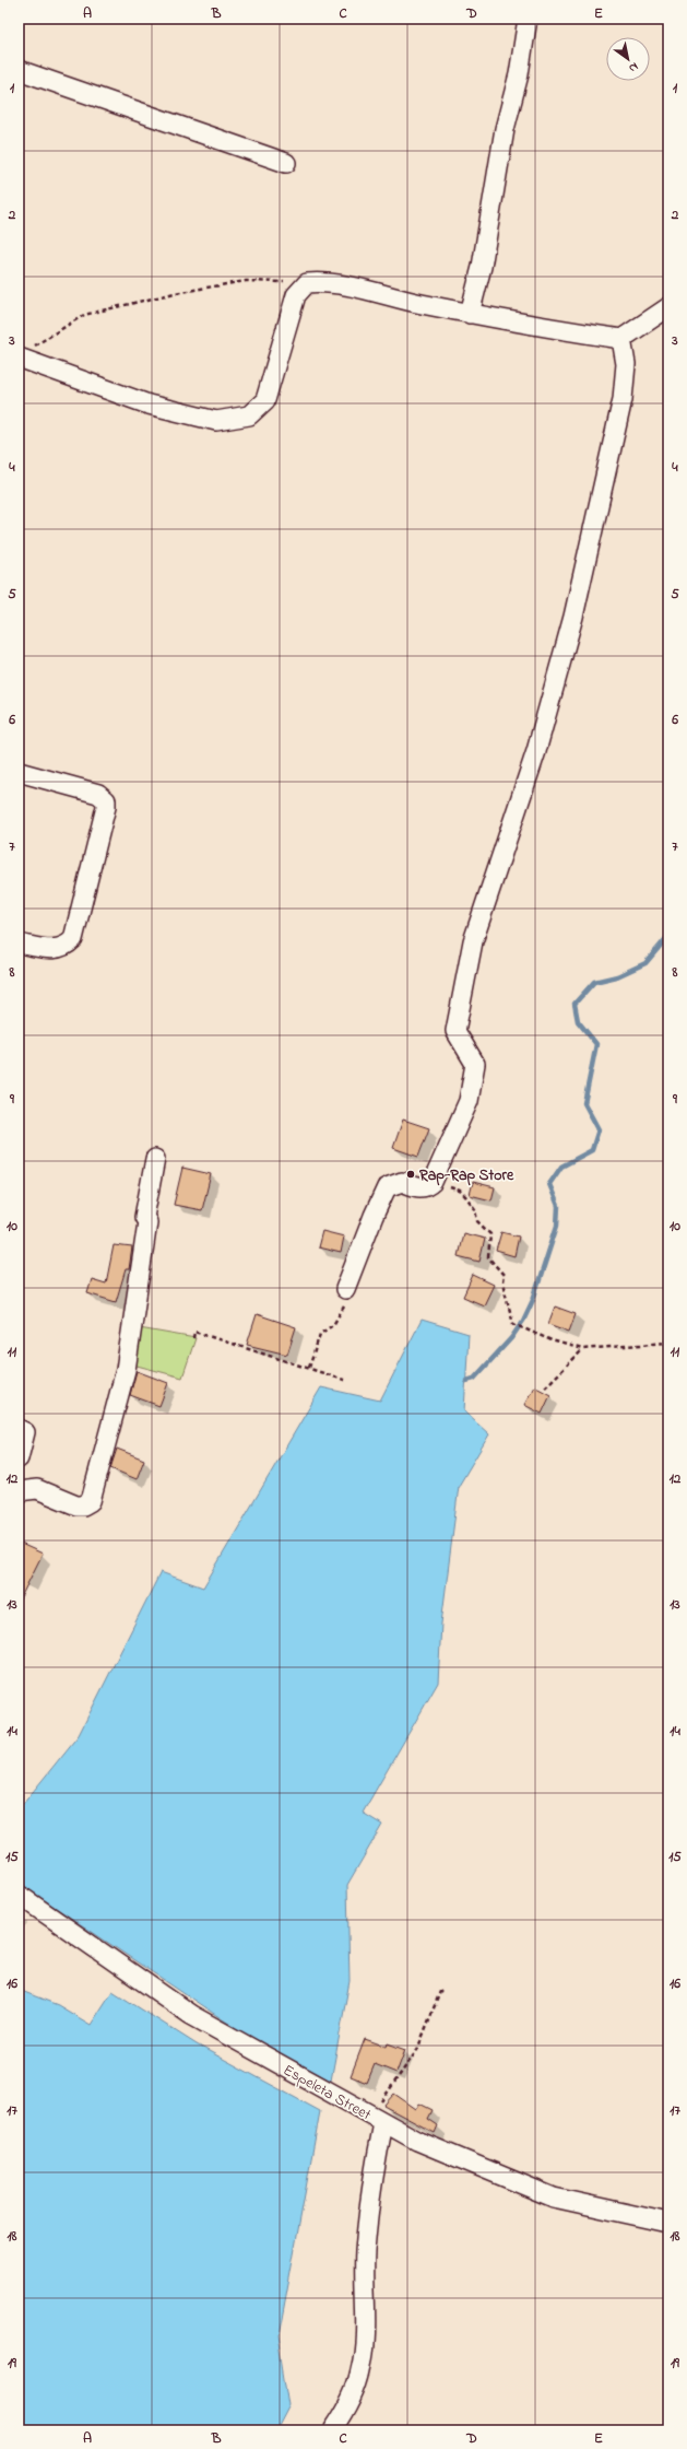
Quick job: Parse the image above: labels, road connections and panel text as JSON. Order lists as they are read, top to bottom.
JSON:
{
  "streets": {
    "street": ["Espeleta Street"]
  },
  "places": ["Rap-Rap Store"],
  "north": "bottom right",
  "grid": {
    "columns": [
      "A",
      "B",
      "C",
      "D",
      "E"
    ],
    "rows": [
      "1",
      "2",
      "3",
      "4",
      "5",
      "6",
      "7",
      "8",
      "9",
      "10",
      "11",
      "12",
      "13",
      "14",
      "15",
      "16",
      "17",
      "18",
      "19"
    ]
  }
}
